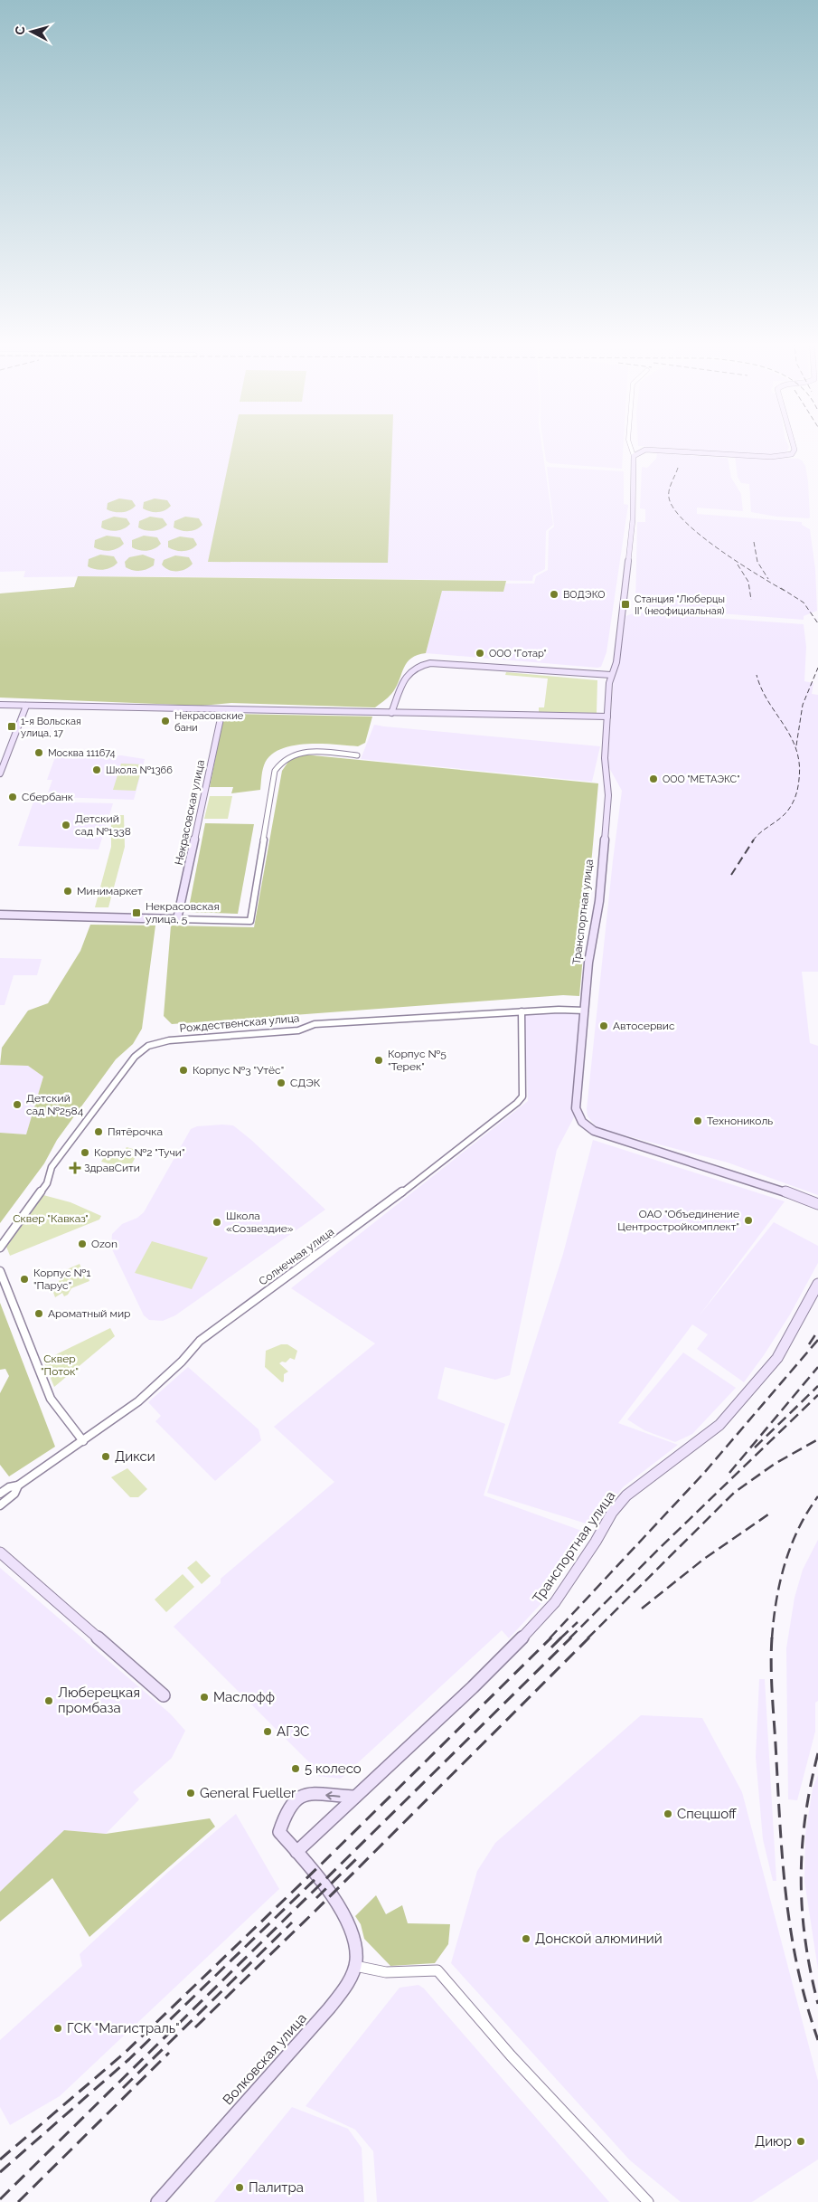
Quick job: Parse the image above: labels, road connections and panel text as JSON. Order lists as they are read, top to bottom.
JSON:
{
  "streets": {
    "street": [
      "Некрасовская улица",
      "Транспортная улица",
      "Рождественская улица",
      "Солнечная улица",
      "Волковская улица"
    ]
  },
  "crossings": [
    ["Транспортная улица", "Рождественская улица"],
    ["Рождественская улица", "Солнечная улица"]
  ],
  "parks": ["Сквер \"Кавказ\"", "Сквер \"Поток\""],
  "places": {
    "other": [
      "ВОДЭКО",
      "ООО \"Готар\"",
      "Некрасовские бани",
      "Москва 111674",
      "Школа №1366",
      "ООО \"МЕТАЭКС\"",
      "Сбербанк",
      "Детский сад №1338",
      "Минимаркет",
      "Автосервис",
      "Корпус №5 \"Терек\"",
      "Корпус №3 \"Утёс\"",
      "СДЭК",
      "Детский сад №2584",
      "Технониколь",
      "Пятёрочка",
      "Корпус №2 \"Тучи\"",
      "ОАО \"Объединение Центростройкомплект\"",
      "Школа «Созвездие»",
      "Ozon",
      "Корпус №1 \"Парус\"",
      "Ароматный мир",
      "Дикси",
      "Маслофф",
      "Люберецкая промбаза",
      "АГЗС",
      "5 колесо",
      "General Fueller",
      "Спецшoff",
      "Донской алюминий",
      "ГСК \"Магистраль\"",
      "Диюр",
      "Палитра"
    ],
    "transit": ["Станция \"Люберцы II\" (неофициальная)", "1-я Вольская улица, 17", "Некрасовская улица, 5"],
    "health": ["ЗдравСити"]
  },
  "north": "left"
}
